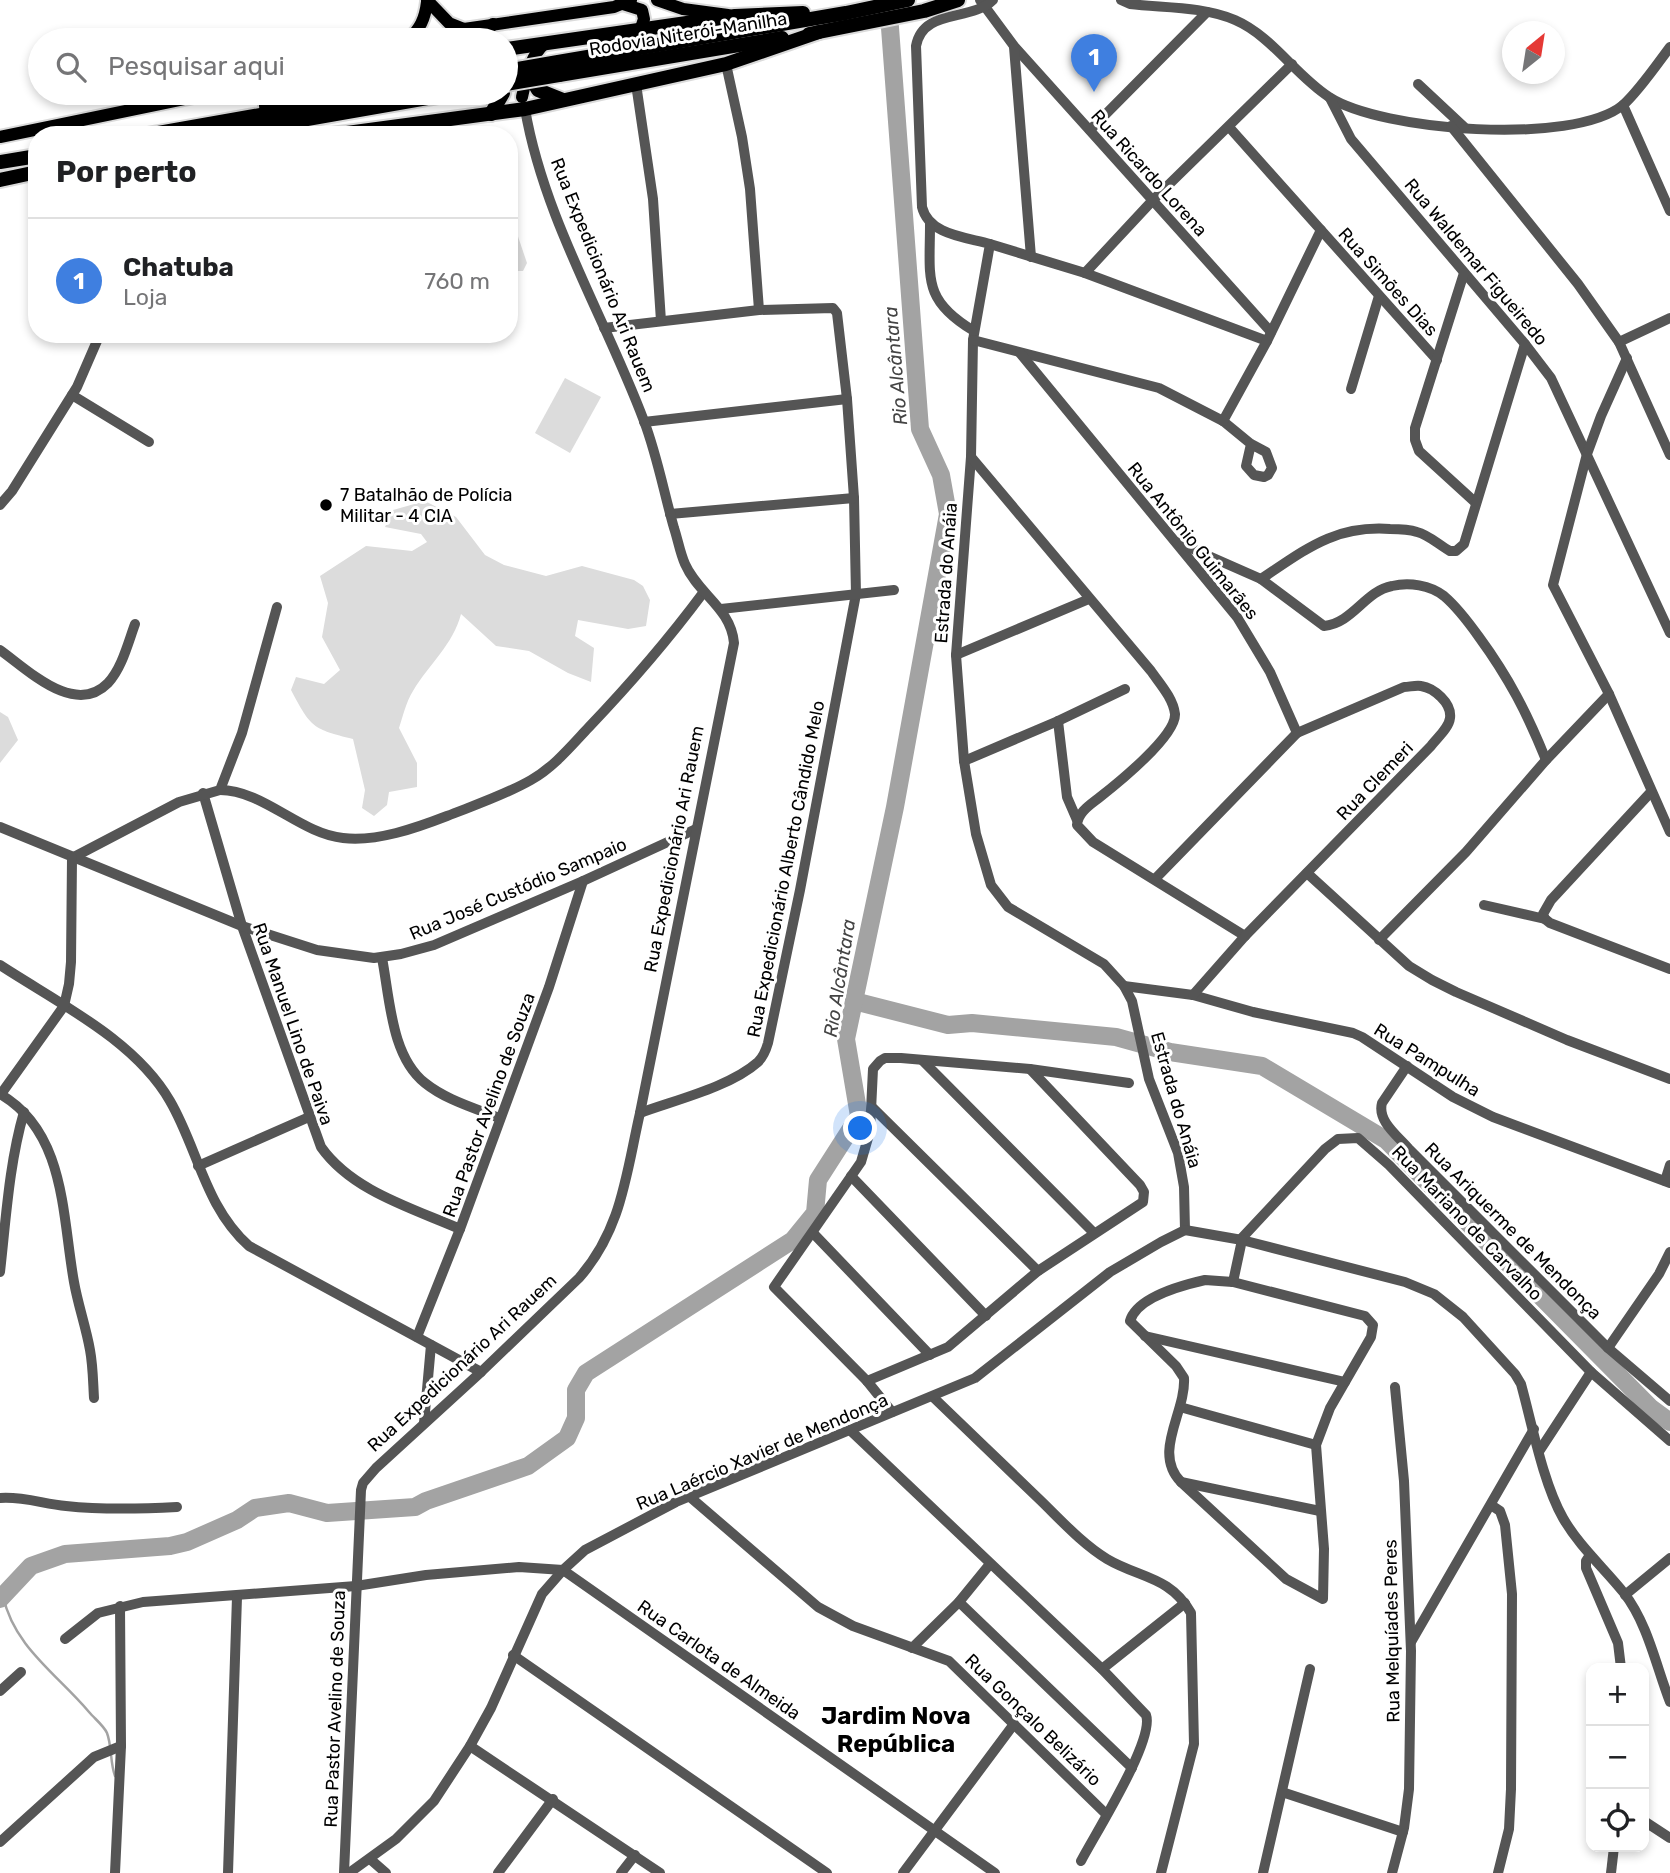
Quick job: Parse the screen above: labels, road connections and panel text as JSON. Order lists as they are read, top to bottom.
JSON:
{
  "streets": {
    "highway": ["Rodovia Niterói-Manilha"],
    "main road": ["Rua Expedicionário Ari Rauem"],
    "street": [
      "Rua Ricardo Lorena",
      "Rua Waldemar Figueiredo",
      "Rua Simões Dias",
      "Rua Antônio Guimarães",
      "Estrada do Anáia",
      "Rua Clemeri",
      "Rua Expedicionário Alberto Cândido Melo",
      "Rua José Custódio Sampaio",
      "Rua Manuel Lino de Paiva",
      "Rua Pampulha",
      "Rua Pastor Avelino de Souza",
      "Rua Mariano de Carvalho",
      "Rua Ariquerme de Mendonça",
      "Rua Laércio Xavier de Mendonça",
      "Rua Melquíades Peres",
      "Rua Carlota de Almeida",
      "Rua Gonçalo Belizário"
    ]
  },
  "crossings": [
    ["Rua Expedicionário Ari Rauem", "Rua Expedicionário Alberto Cândido Melo"],
    ["Rua Expedicionário Ari Rauem", "Rua José Custódio Sampaio"],
    ["Rua Expedicionário Ari Rauem", "Rua Pastor Avelino de Souza"],
    ["Rua Antônio Guimarães", "Rua Clemeri"],
    ["Estrada do Anáia", "Rua Pampulha"],
    ["Estrada do Anáia", "Rua Laércio Xavier de Mendonça"],
    ["Rua Clemeri", "Rua Pampulha"],
    ["Rua José Custódio Sampaio", "Rua Manuel Lino de Paiva"],
    ["Rua José Custódio Sampaio", "Rua Pastor Avelino de Souza"],
    ["Rua Manuel Lino de Paiva", "Rua Pastor Avelino de Souza"],
    ["Rua Pampulha", "Rua Ariquerme de Mendonça"],
    ["Rua Laércio Xavier de Mendonça", "Rua Carlota de Almeida"],
    ["Rua Laércio Xavier de Mendonça", "Rua Gonçalo Belizário"]
  ],
  "districts": ["Jardim Nova República"],
  "water": ["Rio Alcântara"],
  "places": ["7 Batalhão de Polícia Militar - 4 CIA"],
  "north": "top right",
  "page": {
    "search": "Pesquisar aqui",
    "pins": "1",
    "heading": "Por perto",
    "list": [
      {
        "mark": "1",
        "name": "Chatuba",
        "note": "Loja",
        "value": "760 m"
      }
    ],
    "map_buttons": ["+", "−"]
  }
}
